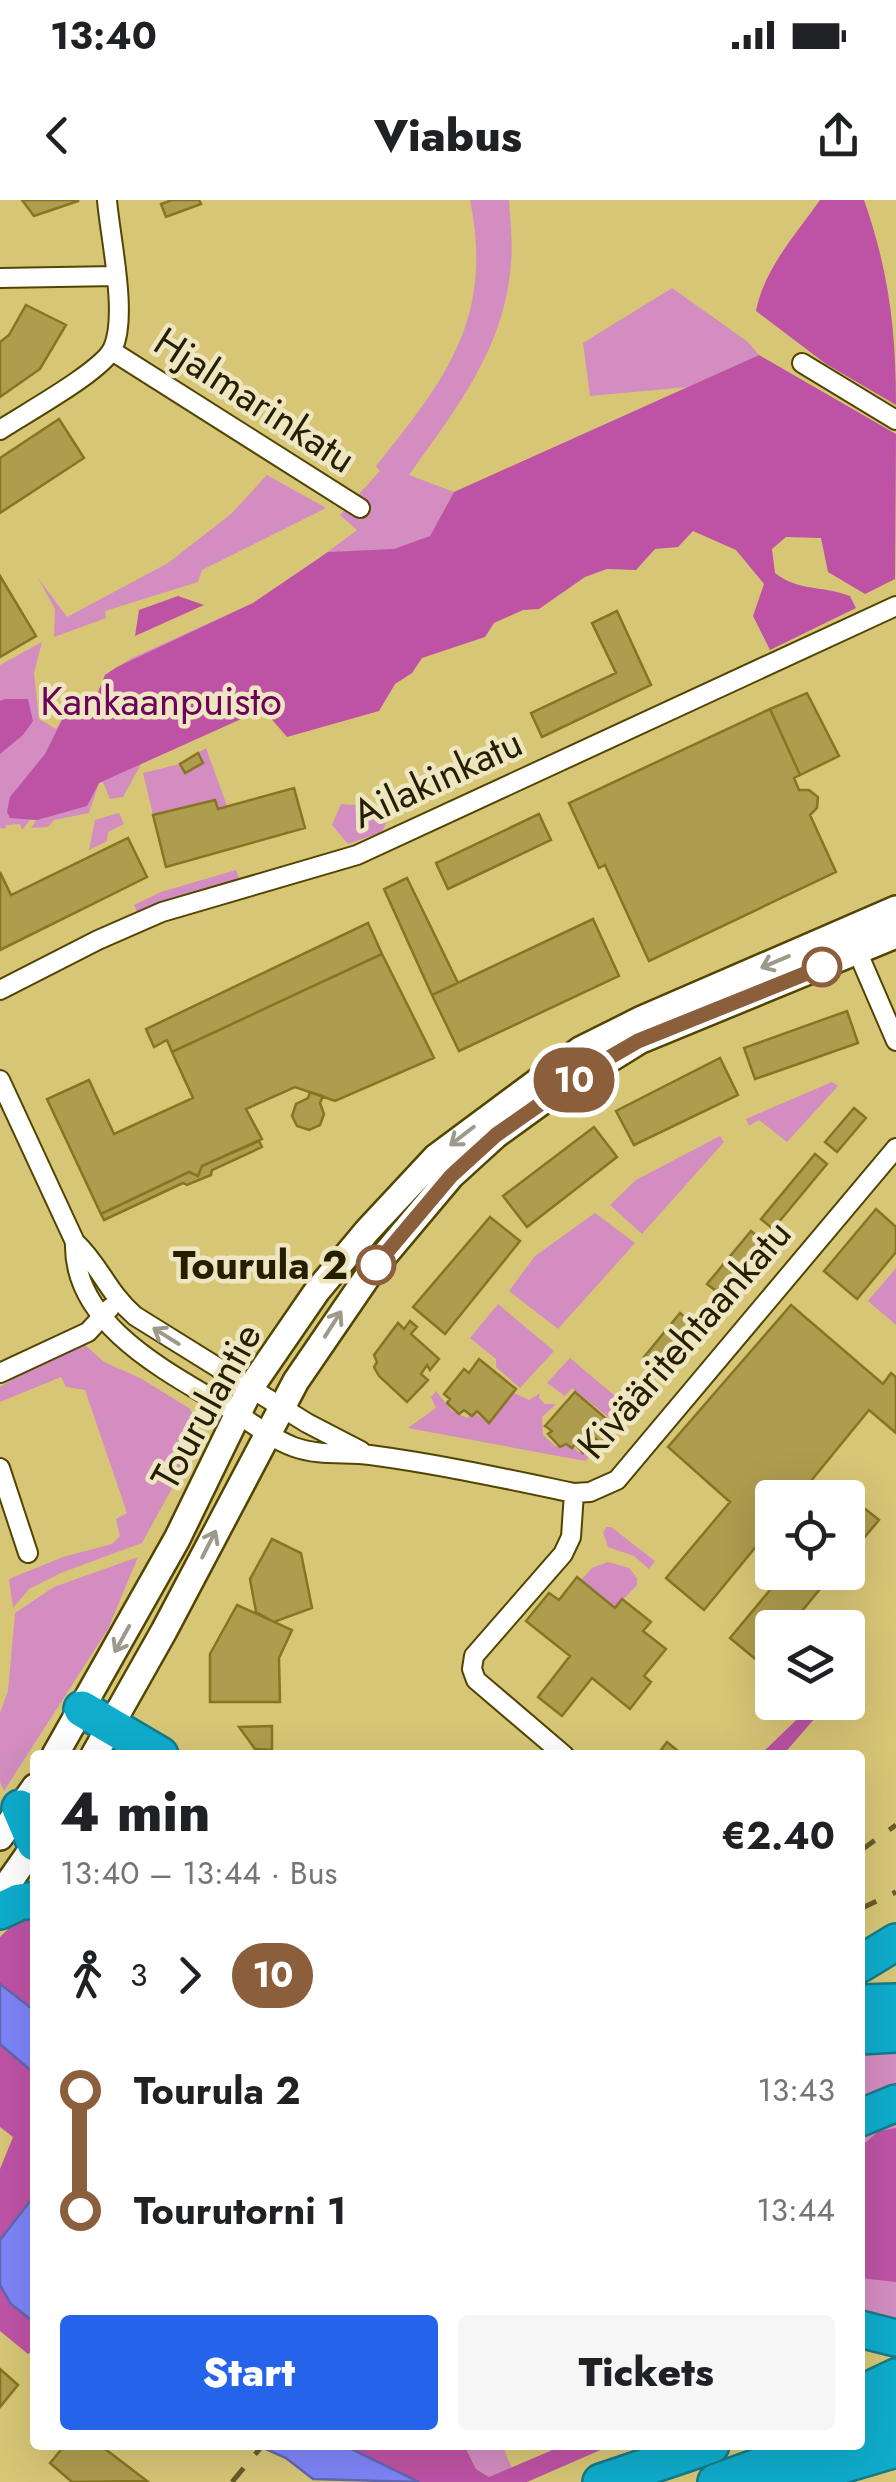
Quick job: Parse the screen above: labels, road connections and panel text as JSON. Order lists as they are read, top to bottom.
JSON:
{
  "streets": {
    "main road": ["Tourulantie"],
    "street": ["Hjalmarinkatu", "Ailakinkatu", "Kivääritehtaankatu"]
  },
  "crossings": [
    ["Kivääritehtaankatu", "Tourulantie"]
  ],
  "parks": ["Kankaanpuisto"],
  "places": ["Tourula 2"],
  "lines": ["bus line 10"],
  "page": {
    "status": "13:40",
    "header": "Viabus",
    "on_map": "10",
    "heading": ["4 min", "13:40 – 13:44 · Bus", "€2.40"],
    "legs": ["3", "10"],
    "list": [
      {
        "name": "Tourula 2",
        "value": "13:43"
      },
      {
        "name": "Tourutorni 1",
        "value": "13:44"
      }
    ],
    "buttons": ["Start", "Tickets"]
  }
}
